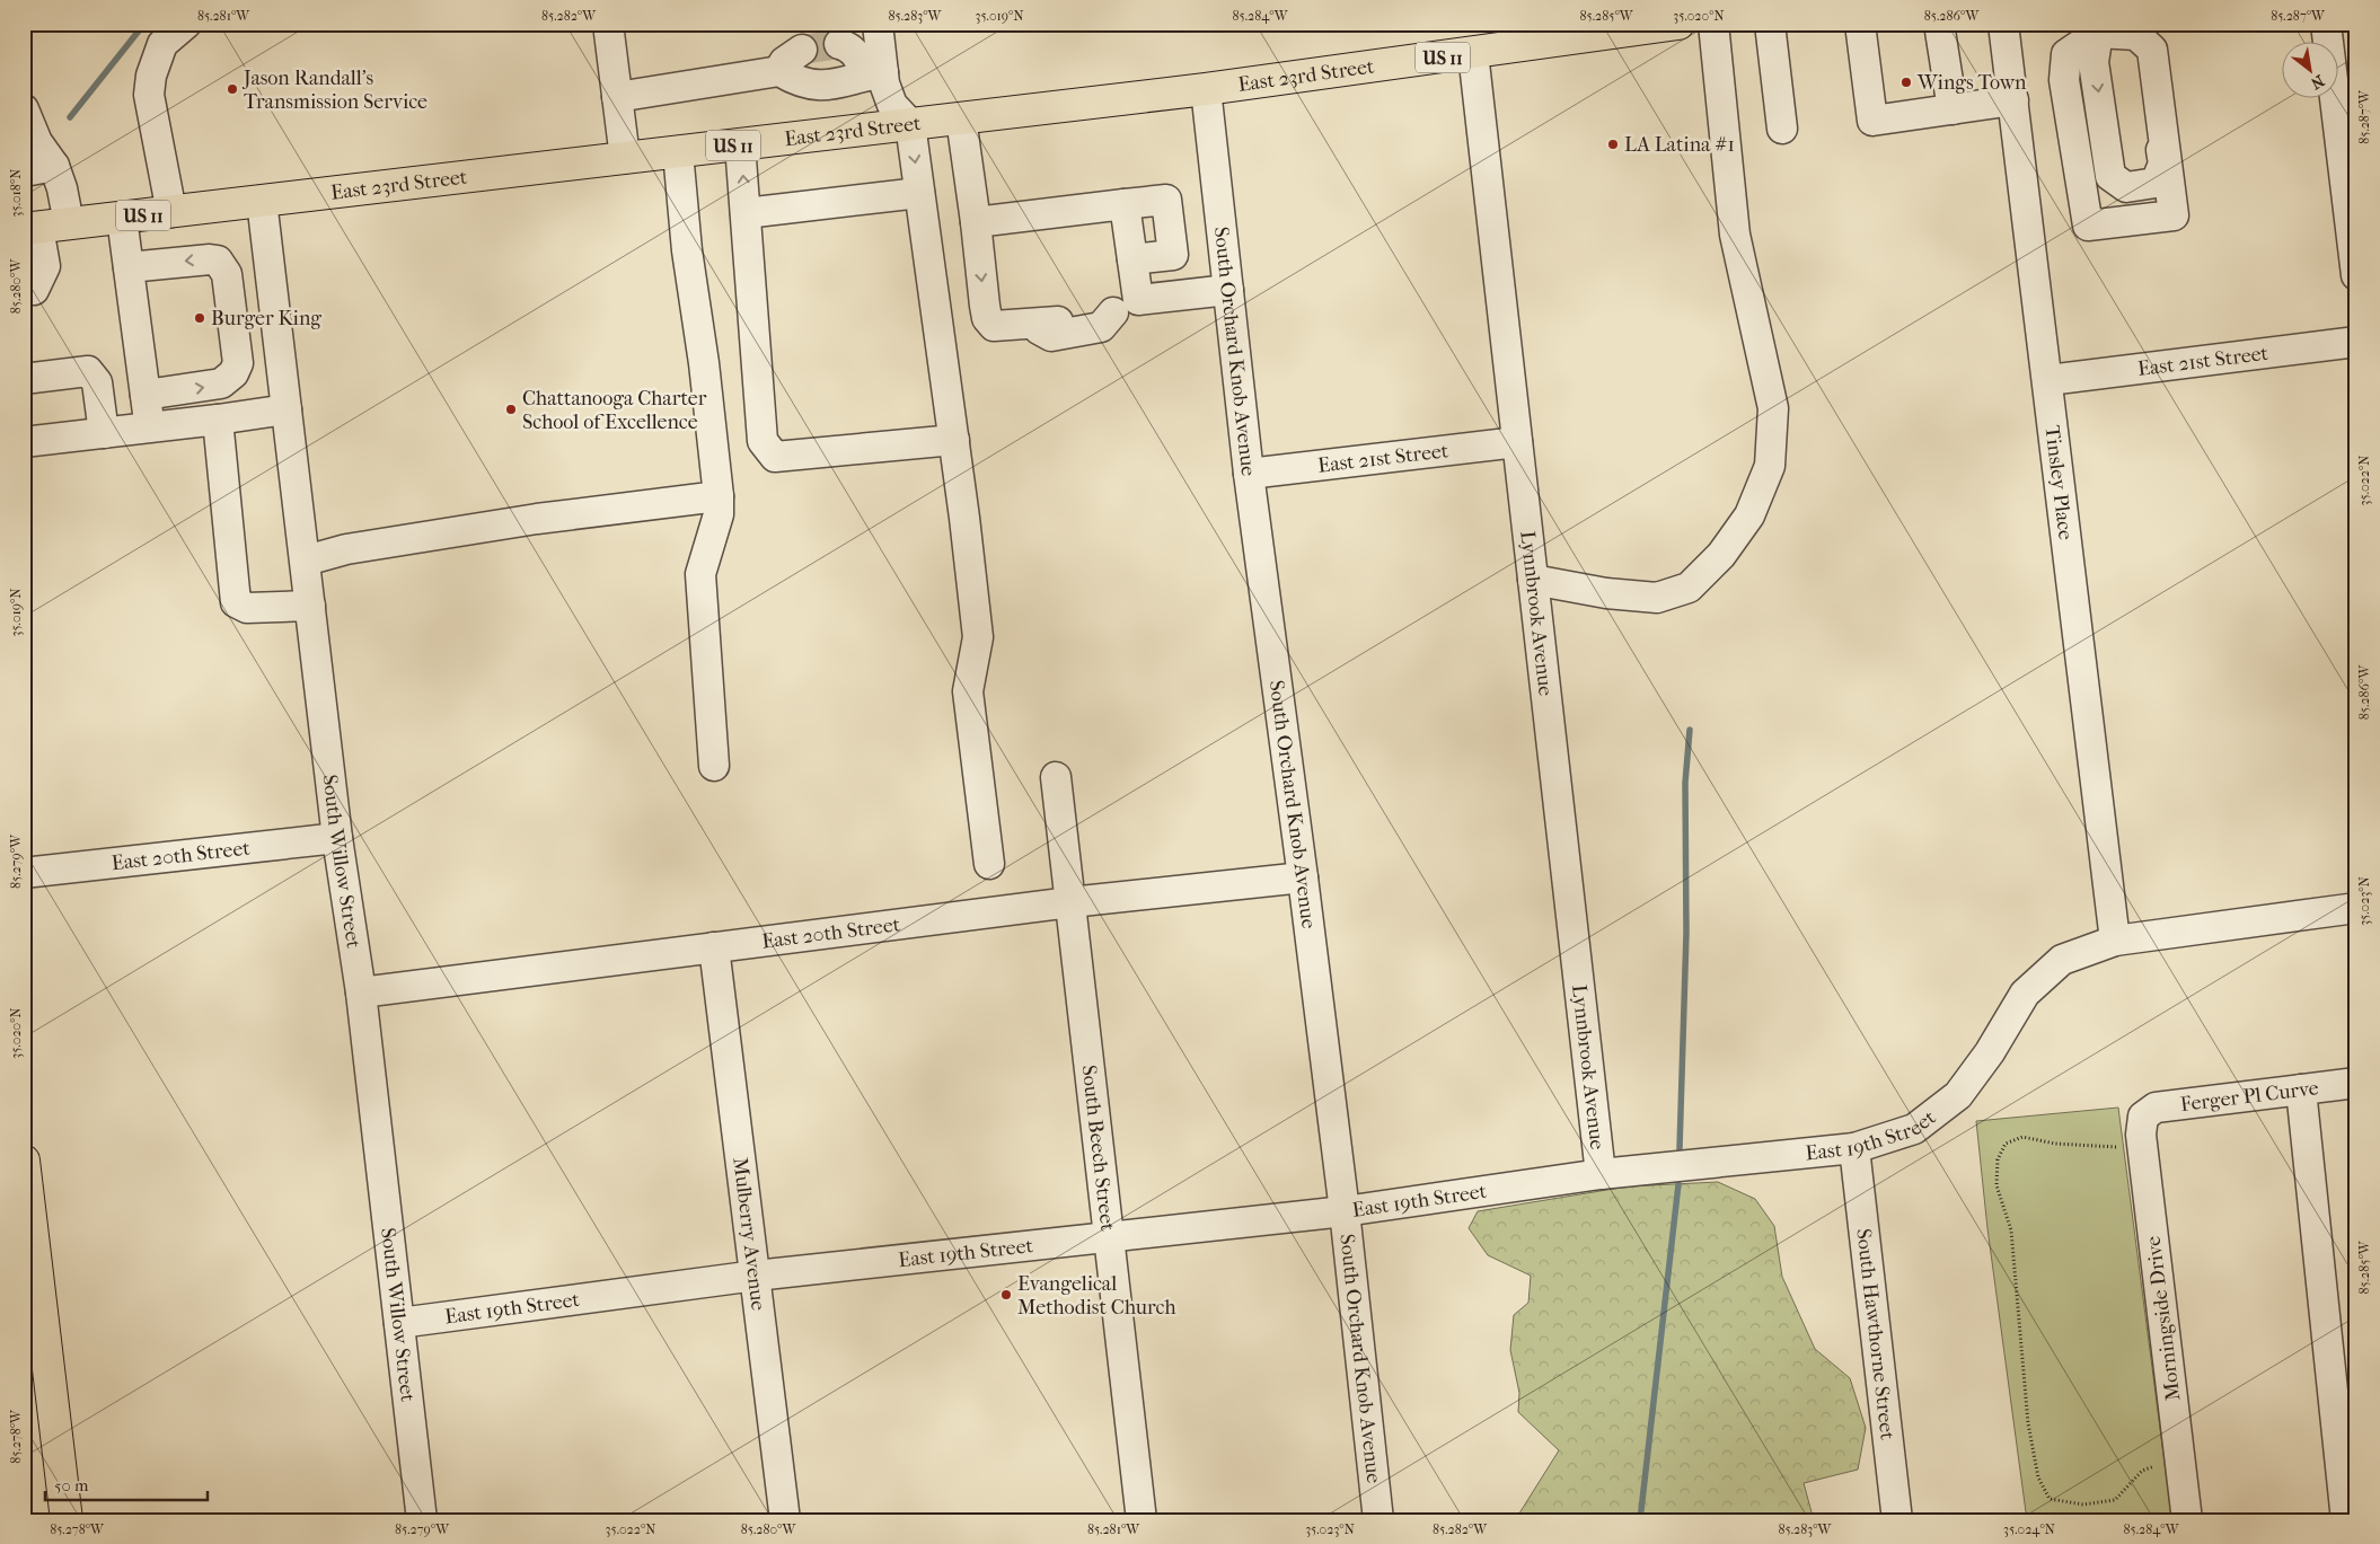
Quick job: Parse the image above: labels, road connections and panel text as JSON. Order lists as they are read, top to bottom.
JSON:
{
  "streets": {
    "main road": ["US 11", "East 23rd Street"],
    "street": [
      "South Orchard Knob Avenue",
      "East 21st Street",
      "Tinsley Place",
      "Lynnbrook Avenue",
      "East 20th Street",
      "South Willow Street",
      "Ferger Pl Curve",
      "East 19th Street",
      "South Beech Street",
      "Mulberry Avenue",
      "Morningside Drive",
      "South Hawthorne Street"
    ]
  },
  "crossings": [
    ["East 23rd Street", "South Orchard Knob Avenue"],
    ["East 23rd Street", "Lynnbrook Avenue"],
    ["East 23rd Street", "South Willow Street"],
    ["South Orchard Knob Avenue", "East 21st Street"],
    ["South Orchard Knob Avenue", "East 20th Street"],
    ["South Orchard Knob Avenue", "East 19th Street"],
    ["East 21st Street", "Tinsley Place"],
    ["East 21st Street", "Lynnbrook Avenue"],
    ["Tinsley Place", "East 19th Street"],
    ["Lynnbrook Avenue", "East 19th Street"],
    ["East 20th Street", "South Willow Street"],
    ["East 20th Street", "South Beech Street"],
    ["East 20th Street", "Mulberry Avenue"],
    ["South Willow Street", "East 19th Street"],
    ["Ferger Pl Curve", "Morningside Drive"],
    ["East 19th Street", "South Beech Street"],
    ["East 19th Street", "Mulberry Avenue"],
    ["East 19th Street", "South Hawthorne Street"]
  ],
  "places": [
    "Wings Town",
    "Jason Randall's Transmission Service",
    "LA Latina #1",
    "Burger King",
    "Chattanooga Charter School of Excellence",
    "Evangelical Methodist Church"
  ],
  "scale_bar": "50 m",
  "north": "bottom right",
  "coordinates": [
    "85.281°W",
    "85.282°W",
    "85.283°W",
    "35.019°N",
    "85.284°W",
    "85.285°W",
    "35.020°N",
    "85.286°W",
    "85.287°W",
    "35.018°N",
    "85.280°W",
    "35.022°N",
    "85.279°W",
    "35.023°N",
    "85.278°W",
    "35.024°N"
  ]
}
